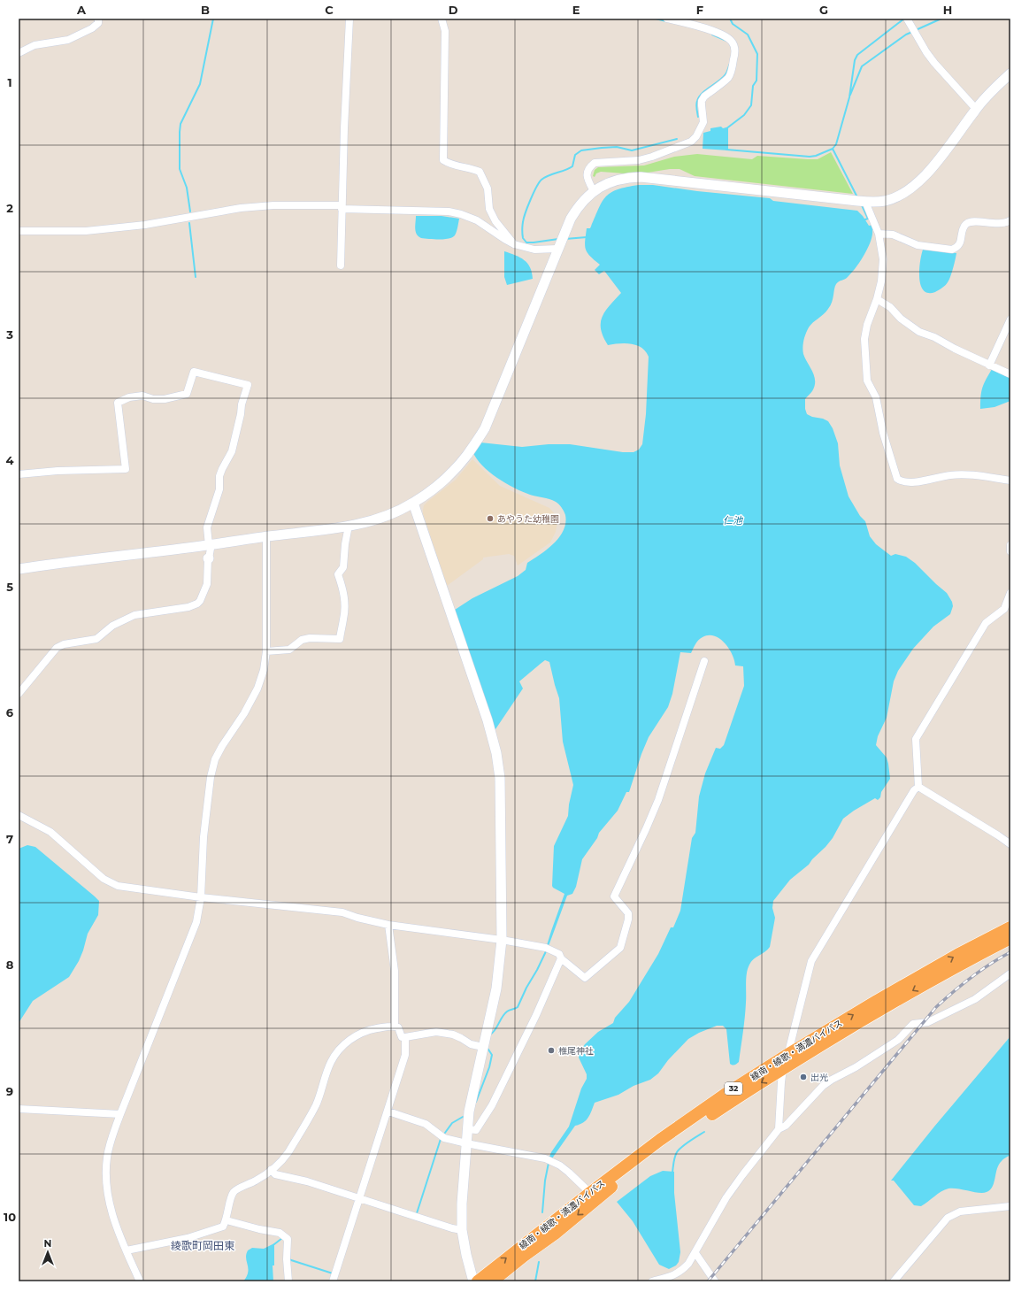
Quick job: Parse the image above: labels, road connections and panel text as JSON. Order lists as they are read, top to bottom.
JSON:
{
  "streets": {
    "highway": ["綾南・綾歌・満濃バイパス", "32"]
  },
  "districts": ["綾歌町岡田東"],
  "water": ["仁池"],
  "places": ["あやうた幼稚園", "椎尾神社", "出光"],
  "north": "top",
  "grid": {
    "columns": [
      "A",
      "B",
      "C",
      "D",
      "E",
      "F",
      "G",
      "H"
    ],
    "rows": [
      "1",
      "2",
      "3",
      "4",
      "5",
      "6",
      "7",
      "8",
      "9",
      "10"
    ]
  }
}
